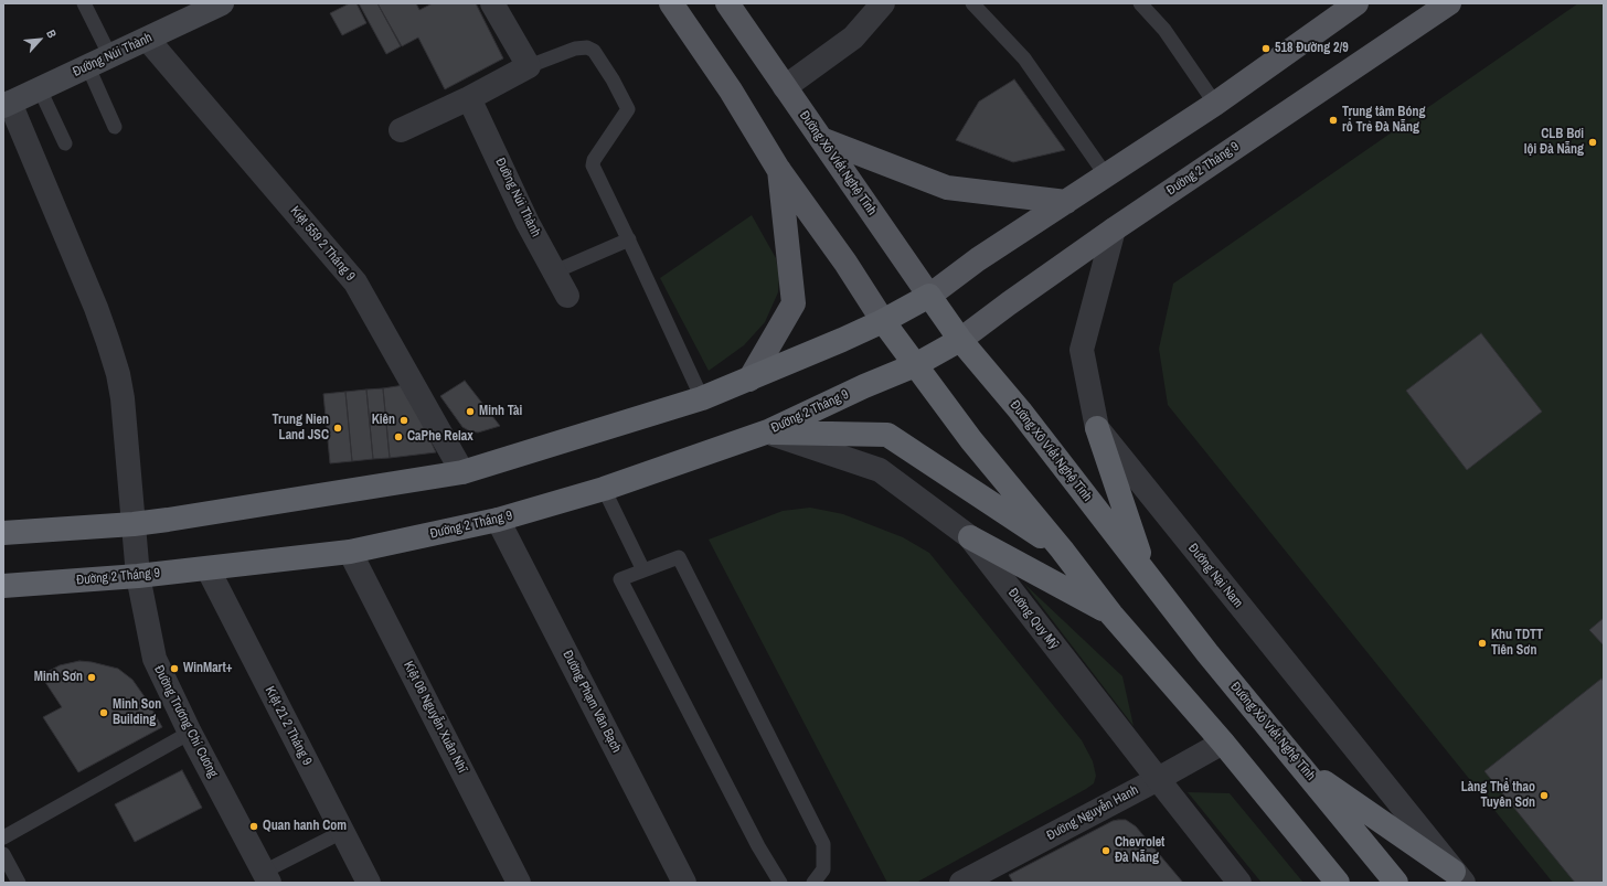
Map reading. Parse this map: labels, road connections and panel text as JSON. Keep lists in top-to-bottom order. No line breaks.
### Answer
{"streets":{"highway":["Đường Xô Viết Nghệ Tĩnh","Đường 2 Tháng 9"],"main road":["Đường Núi Thành"],"street":["Kiệt 559 2 Tháng 9","Đường Nại Nam","Đường Quy Mỹ","Đường Phạm Văn Bạch","Kiệt 06 Nguyễn Xuân Nhĩ","Đường Trương Chí Cương","Kiệt 21 2 Tháng 9","Đường Nguyễn Hanh"]},"crossings":[["Đường Núi Thành","Kiệt 559 2 Tháng 9"],["Đường Núi Thành","Đường Trương Chí Cương"],["Đường Xô Viết Nghệ Tĩnh","Đường 2 Tháng 9"],["Đường 2 Tháng 9","Đường Nại Nam"],["Đường 2 Tháng 9","Đường Quy Mỹ"],["Đường 2 Tháng 9","Đường Phạm Văn Bạch"],["Đường 2 Tháng 9","Kiệt 06 Nguyễn Xuân Nhĩ"],["Đường 2 Tháng 9","Đường Trương Chí Cương"],["Đường 2 Tháng 9","Kiệt 21 2 Tháng 9"],["Đường Quy Mỹ","Đường Nguyễn Hanh"]],"places":["518 Đường 2/9","Trung tâm Bóng rổ Trẻ Đà Nẵng","CLB Bơi lội Đà Nẵng","Minh Tài","Kiên","Trung Nien Land JSC","CaPhe Relax","Khu TDTT Tiên Sơn","WinMart+","Minh Sơn","Minh Son Building","Làng Thể thao Tuyên Sơn","Quan hanh Com","Chevrolet Đà Nẵng"],"north":"top right"}
